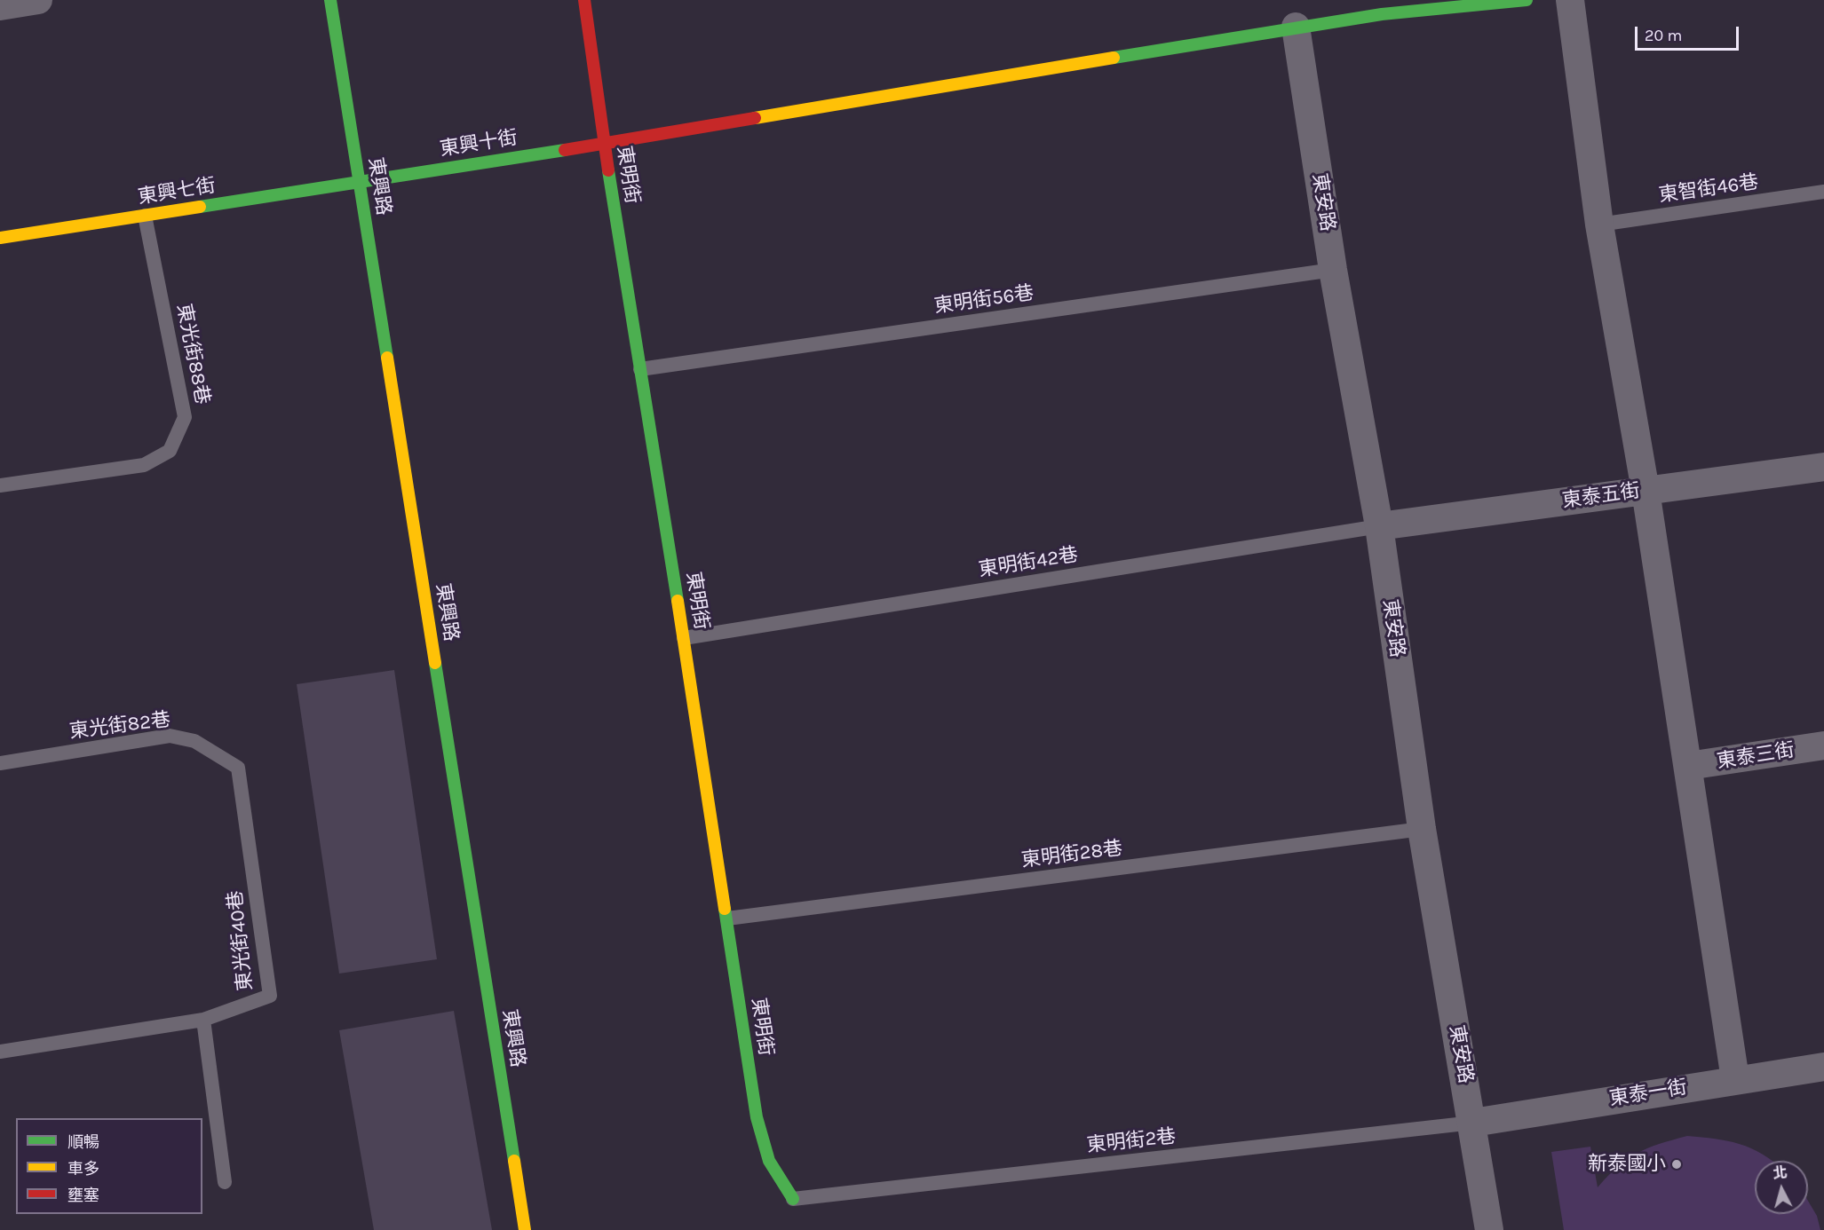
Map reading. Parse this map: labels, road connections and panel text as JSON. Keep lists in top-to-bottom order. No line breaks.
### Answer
{"streets":{"street":["東興十街","東明街","東興路","東興七街","東安路","東泰五街","東泰三街","東泰一街"],"lane":["東智街46巷","東明街56巷","東光街88巷","東明街42巷","東光街82巷","東明街28巷","東光街40巷","東明街2巷"]},"crossings":[["東興十街","東明街"],["東興十街","東興路"],["東興十街","東興七街"],["東興十街","東安路"],["東明街","東明街56巷"],["東明街","東明街42巷"],["東明街","東明街28巷"],["東明街","東明街2巷"],["東興路","東興七街"],["東興七街","東光街88巷"],["東安路","東明街56巷"],["東安路","東泰五街"],["東安路","東明街42巷"],["東安路","東明街28巷"],["東安路","東泰一街"],["東安路","東明街2巷"],["東泰五街","東明街42巷"],["東光街82巷","東光街40巷"],["東泰一街","東明街2巷"]],"places":["新泰國小"],"legend":["順暢","車多","壅塞"],"scale_bar":"20 m","north":"top"}
